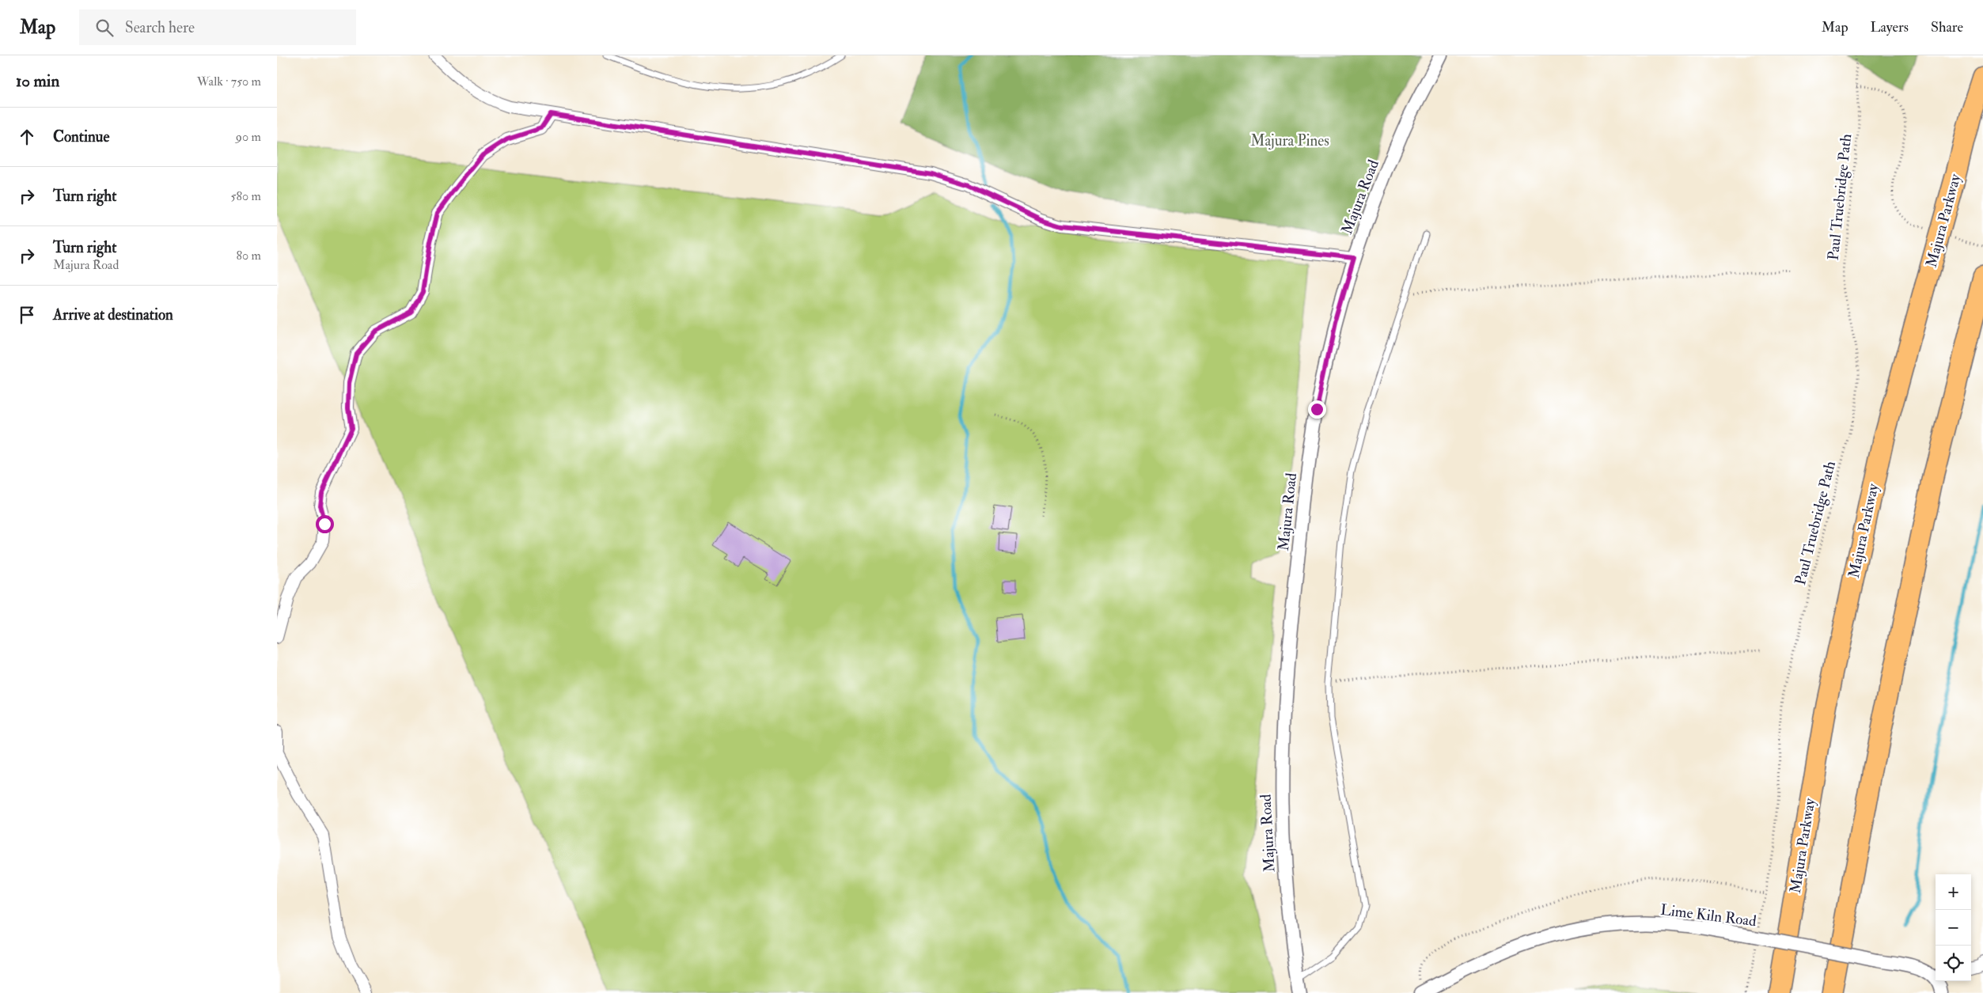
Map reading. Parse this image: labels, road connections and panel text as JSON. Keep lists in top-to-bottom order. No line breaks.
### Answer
{"streets":{"highway":["Majura Parkway"],"street":["Majura Road","Lime Kiln Road"],"path":["Paul Truebridge Path"]},"crossings":[["Paul Truebridge Path","Lime Kiln Road"]],"parks":["Majura Pines"],"page":{"header":"Map","search":"Search here","nav":["Map","Layers","Share"],"heading":["10 min","Walk · 750 m"],"list":[["Continue","90 m"],["Turn right","580 m"],["Turn right","Majura Road","80 m"],"Arrive at destination"],"map_buttons":["+","−"]}}
